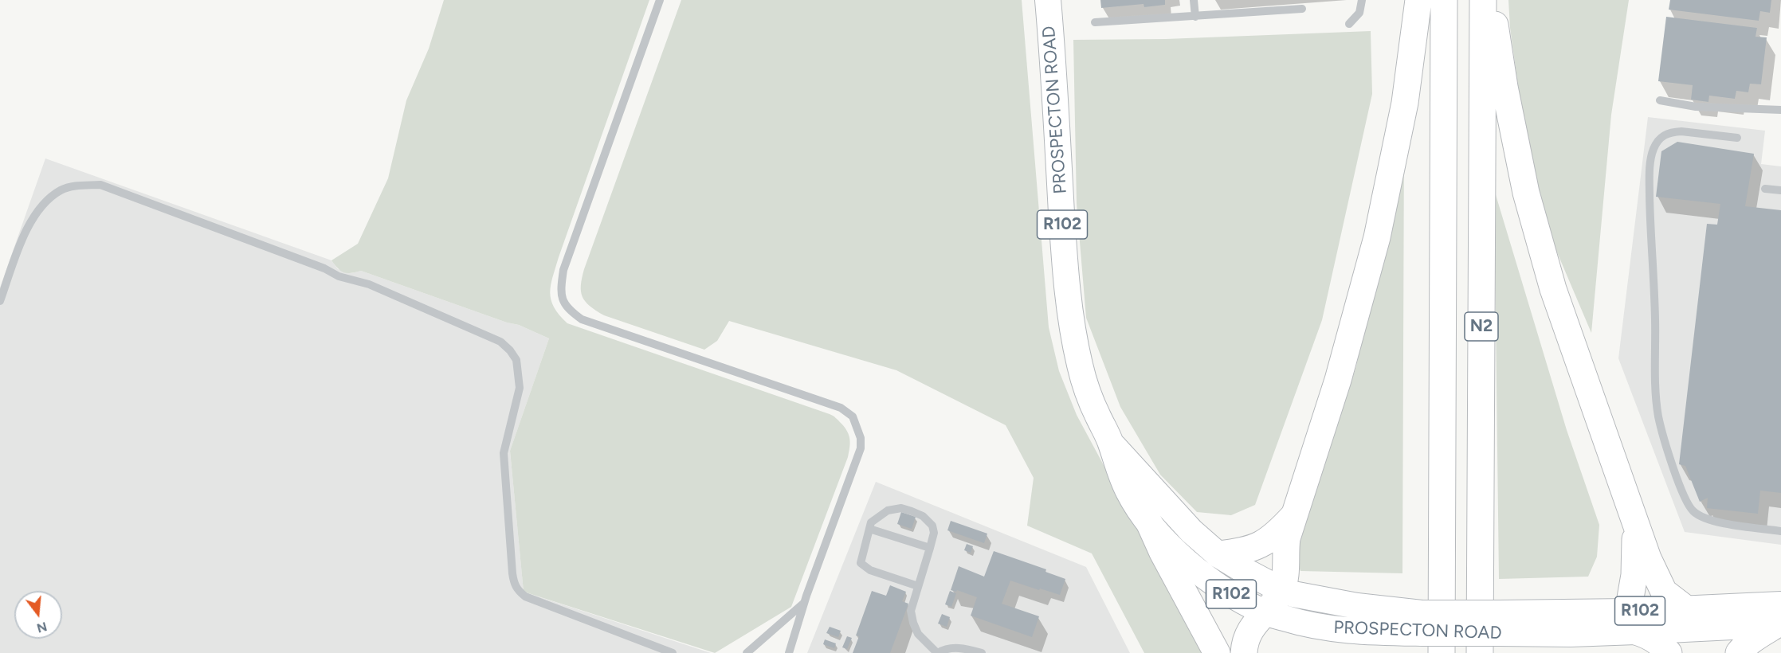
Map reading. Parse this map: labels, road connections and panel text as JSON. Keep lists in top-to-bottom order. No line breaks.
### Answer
{"streets":{"highway":["N2"],"main road":["PROSPECTON ROAD","R102"]},"north":"bottom"}
